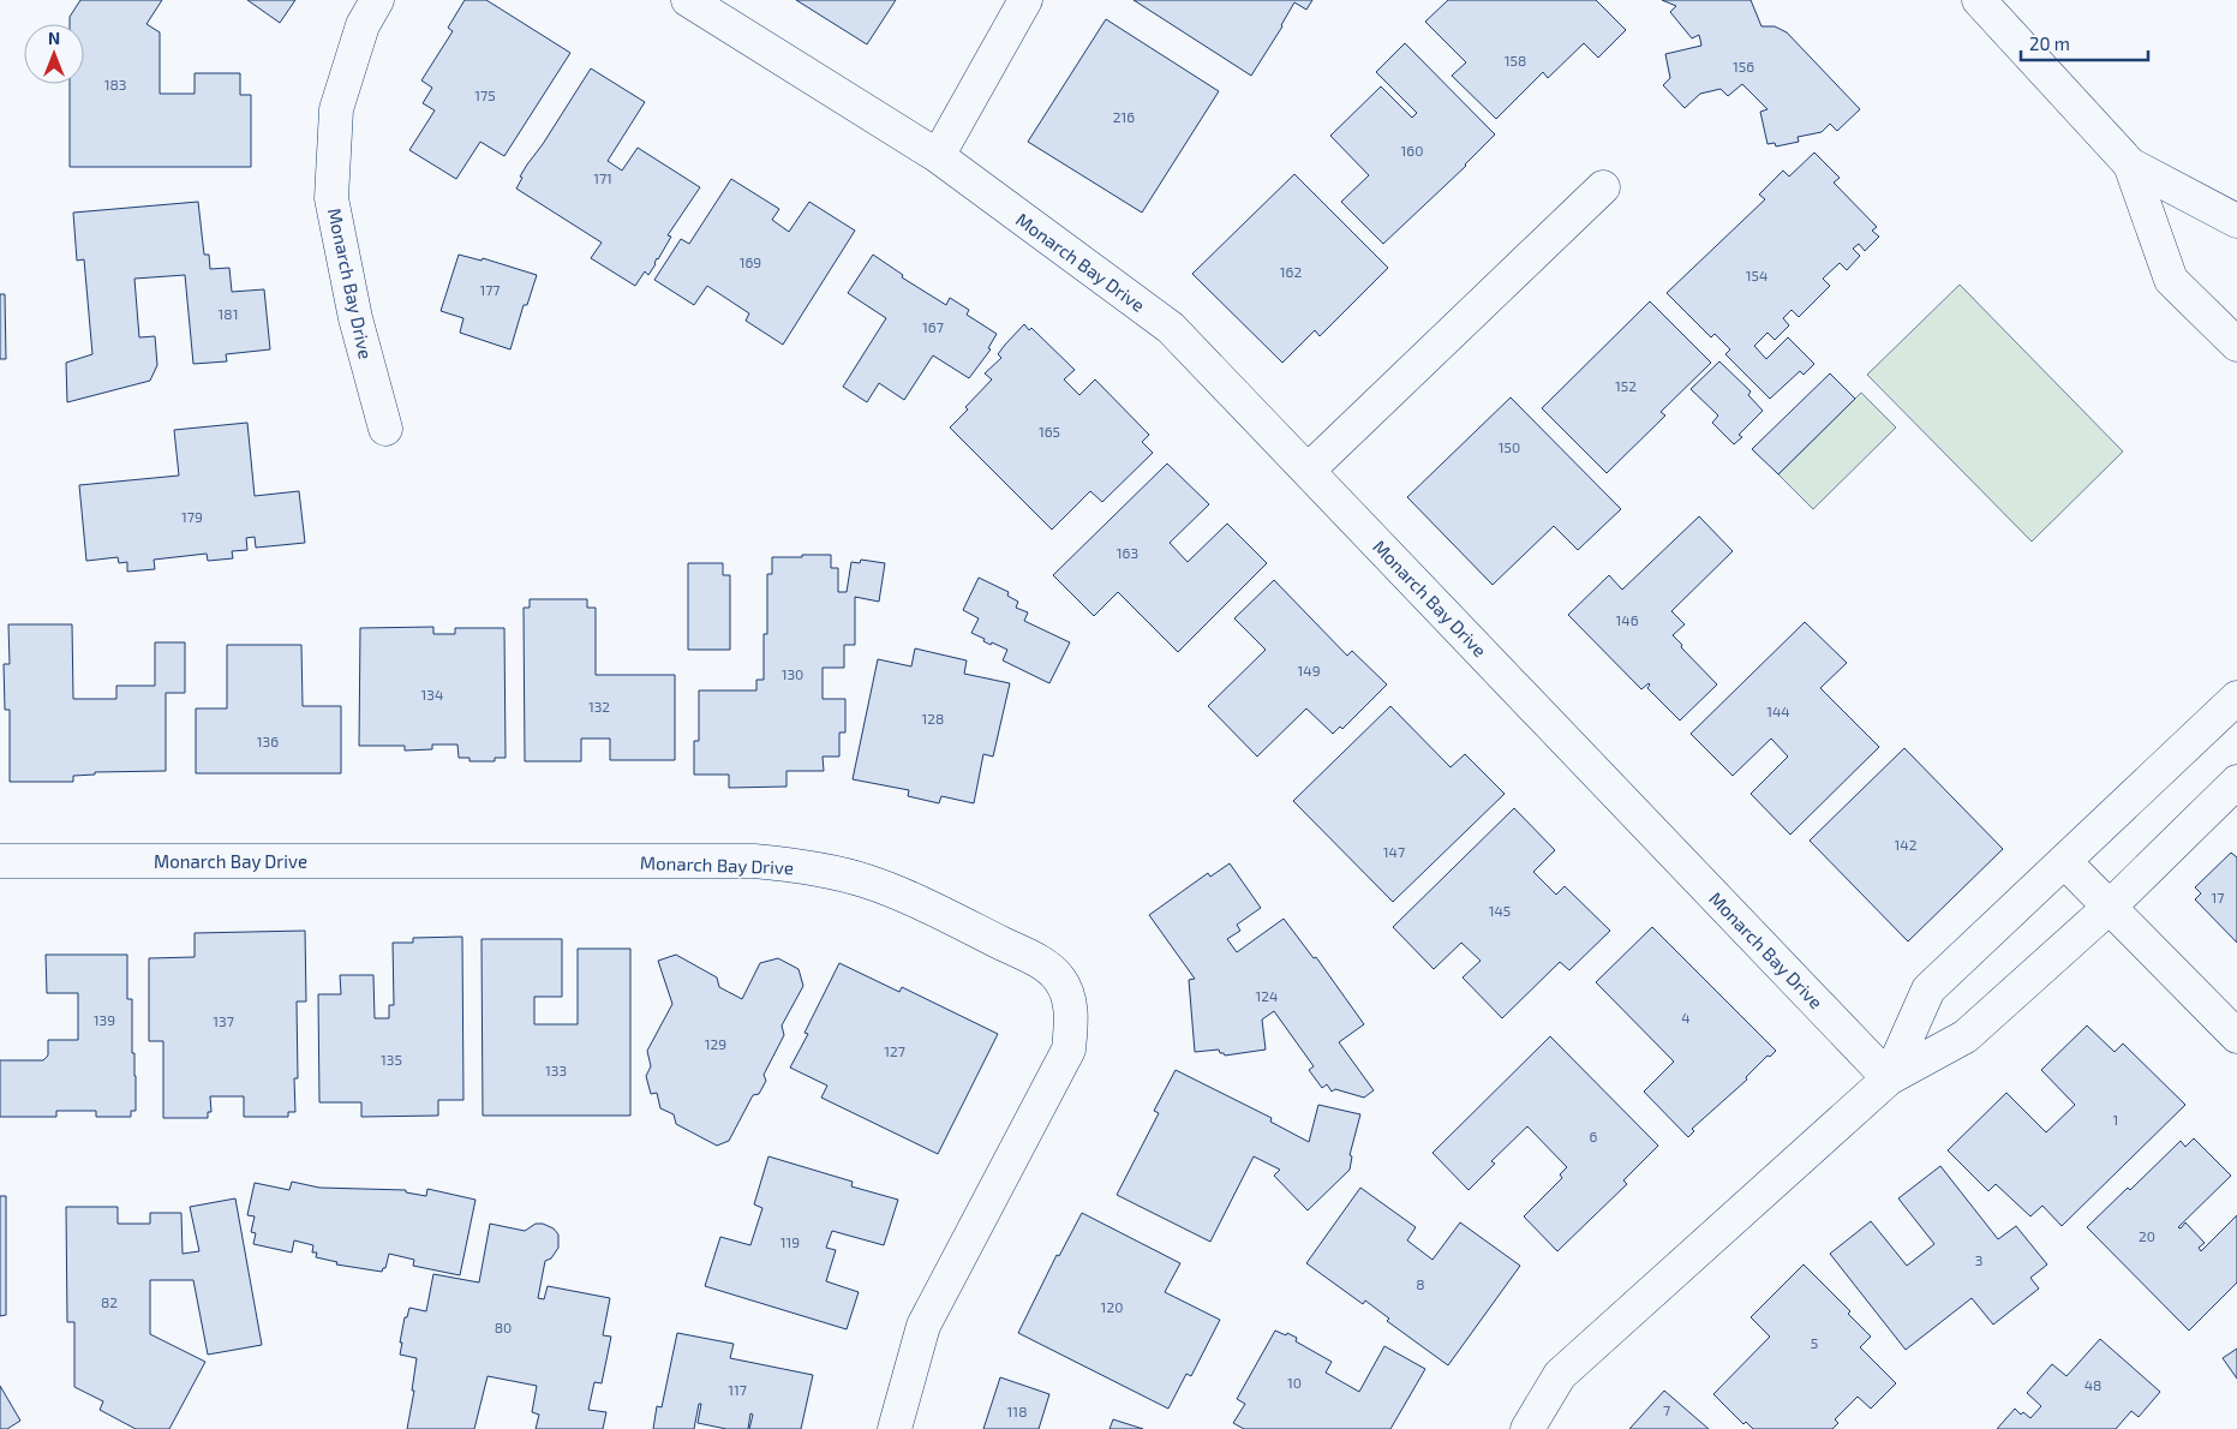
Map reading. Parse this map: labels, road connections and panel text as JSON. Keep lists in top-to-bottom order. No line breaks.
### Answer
{"streets":{"main road":["Monarch Bay Drive"]},"house_numbers":["158","156","183","175","216","160","171","169","162","154","177","181","167","152","165","150","179","163","146","149","130","134","132","144","128","136","142","147","17","145","124","4","139","137","129","127","135","133","1","6","20","119","3","8","82","120","80","5","10","48","117","7","118"],"scale_bar":"20 m","north":"top"}
